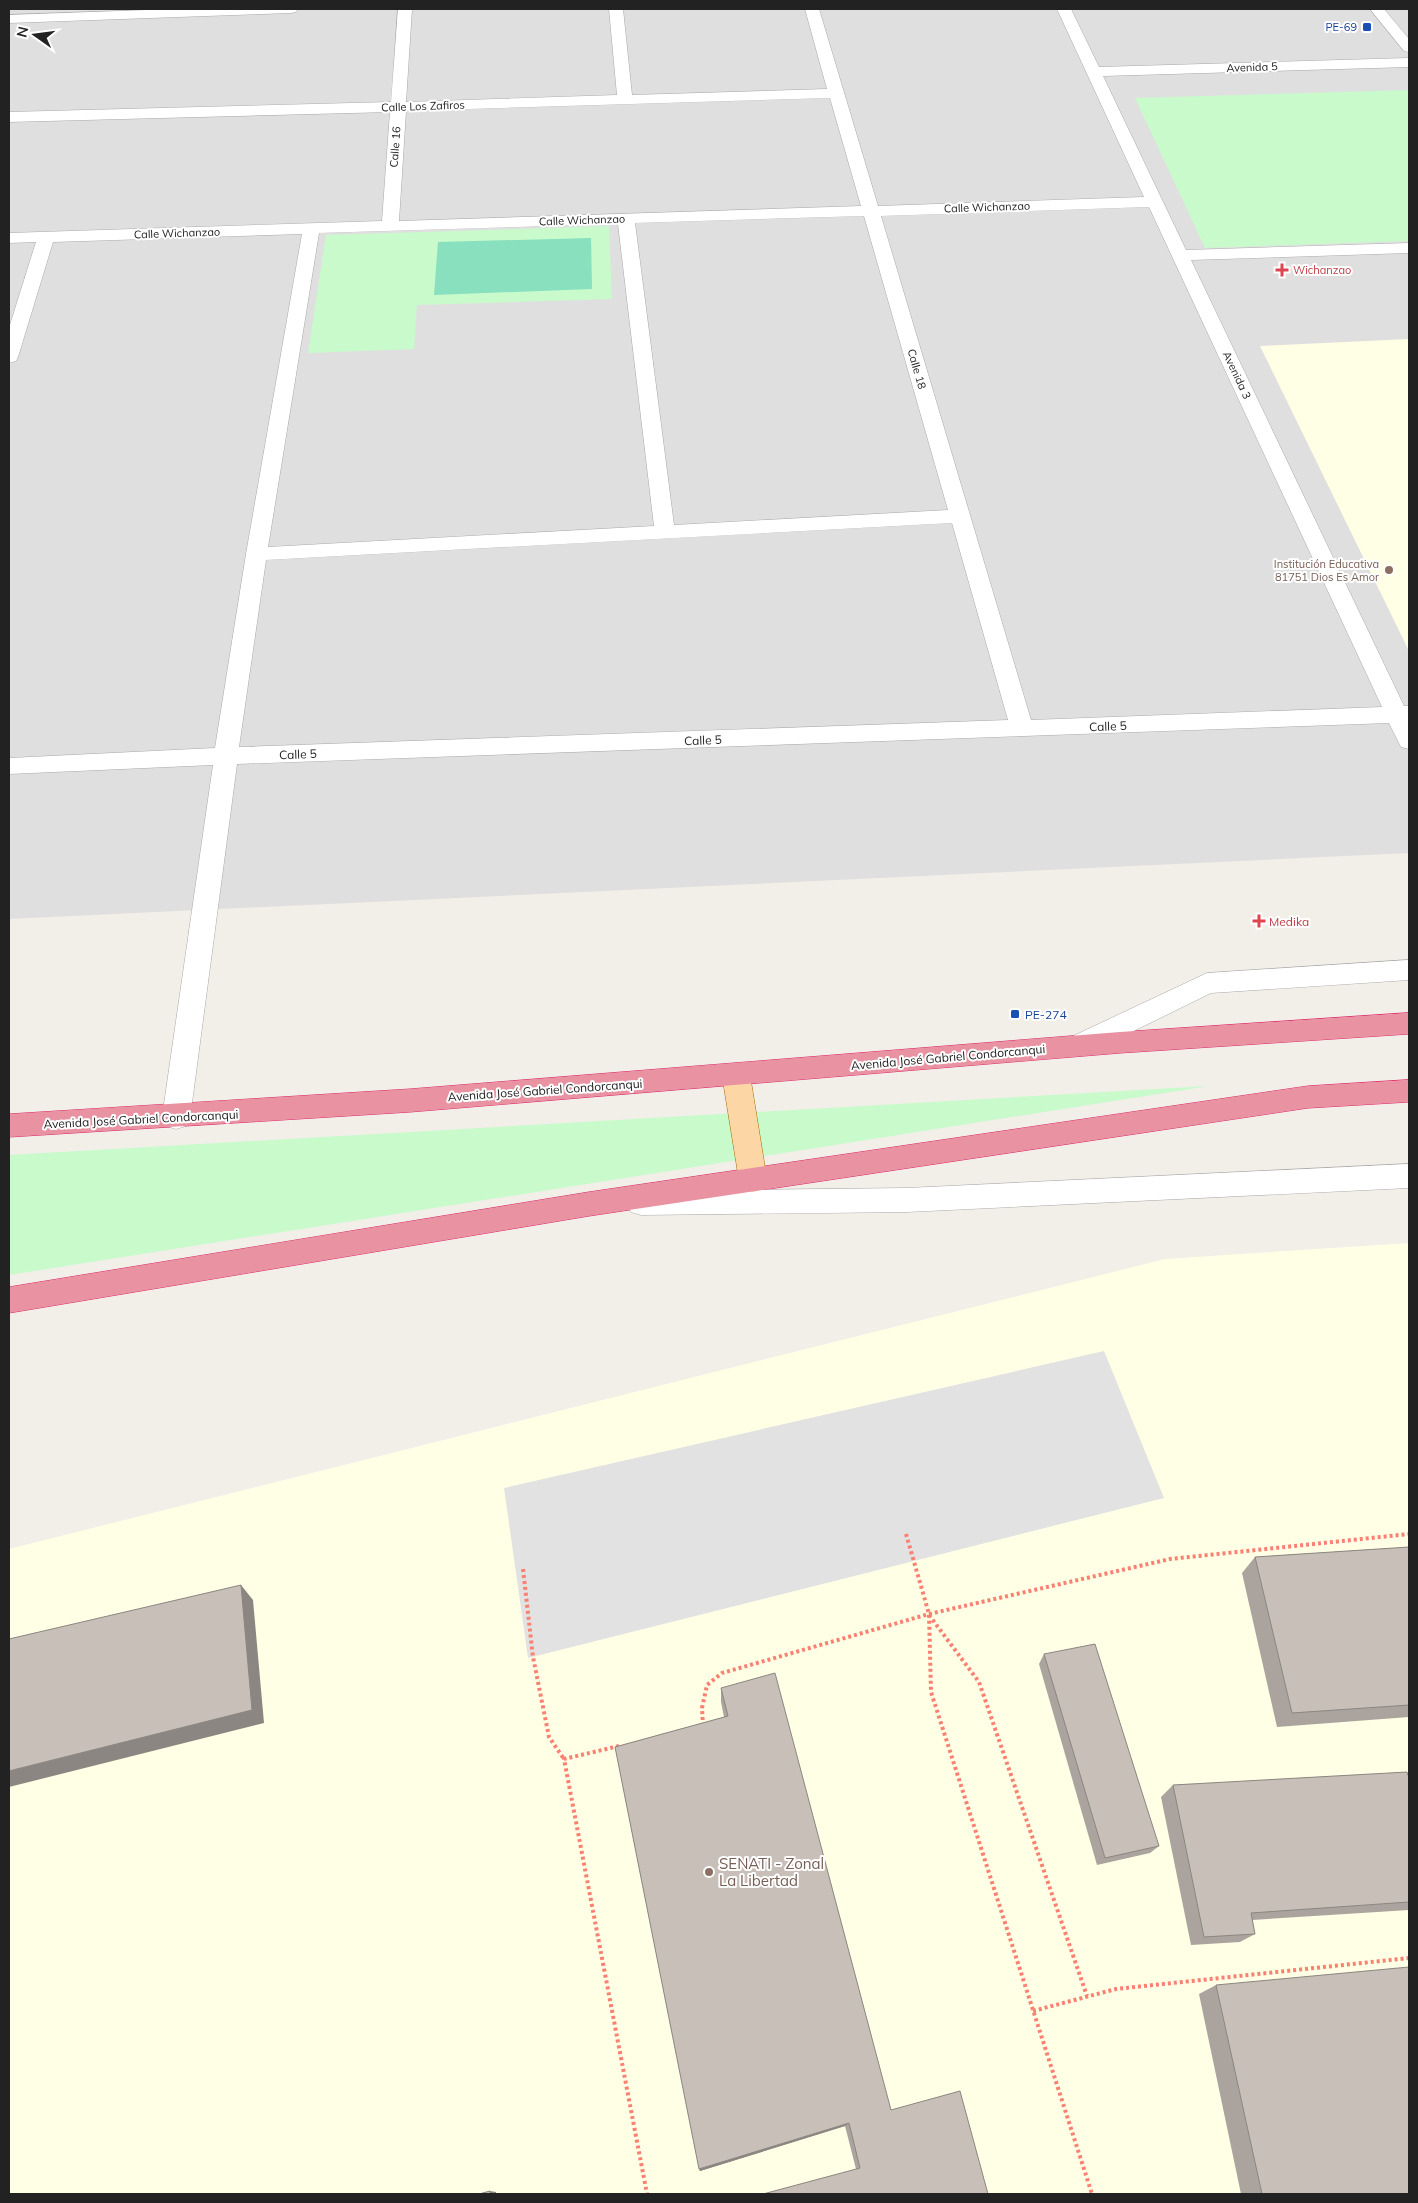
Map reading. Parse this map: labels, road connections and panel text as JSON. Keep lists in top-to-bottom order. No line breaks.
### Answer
{"streets":{"highway":["Avenida José Gabriel Condorcanqui"],"street":["Avenida 5","Calle Los Zafiros","Calle 16","Calle Wichanzao","Calle 18","Avenida 3","Calle 5"]},"crossings":[["Avenida 5","Avenida 3"],["Calle Los Zafiros","Calle 16"],["Calle Los Zafiros","Calle 18"],["Calle 16","Calle Wichanzao"],["Calle Wichanzao","Calle 18"],["Calle Wichanzao","Avenida 3"],["Calle 18","Calle 5"],["Avenida 3","Calle 5"]],"places":{"transit":["PE-69","PE-274"],"health":["Wichanzao","Medika"],"other":["Institución Educativa 81751 Dios Es Amor","SENATI - Zonal La Libertad"]},"north":"left"}
